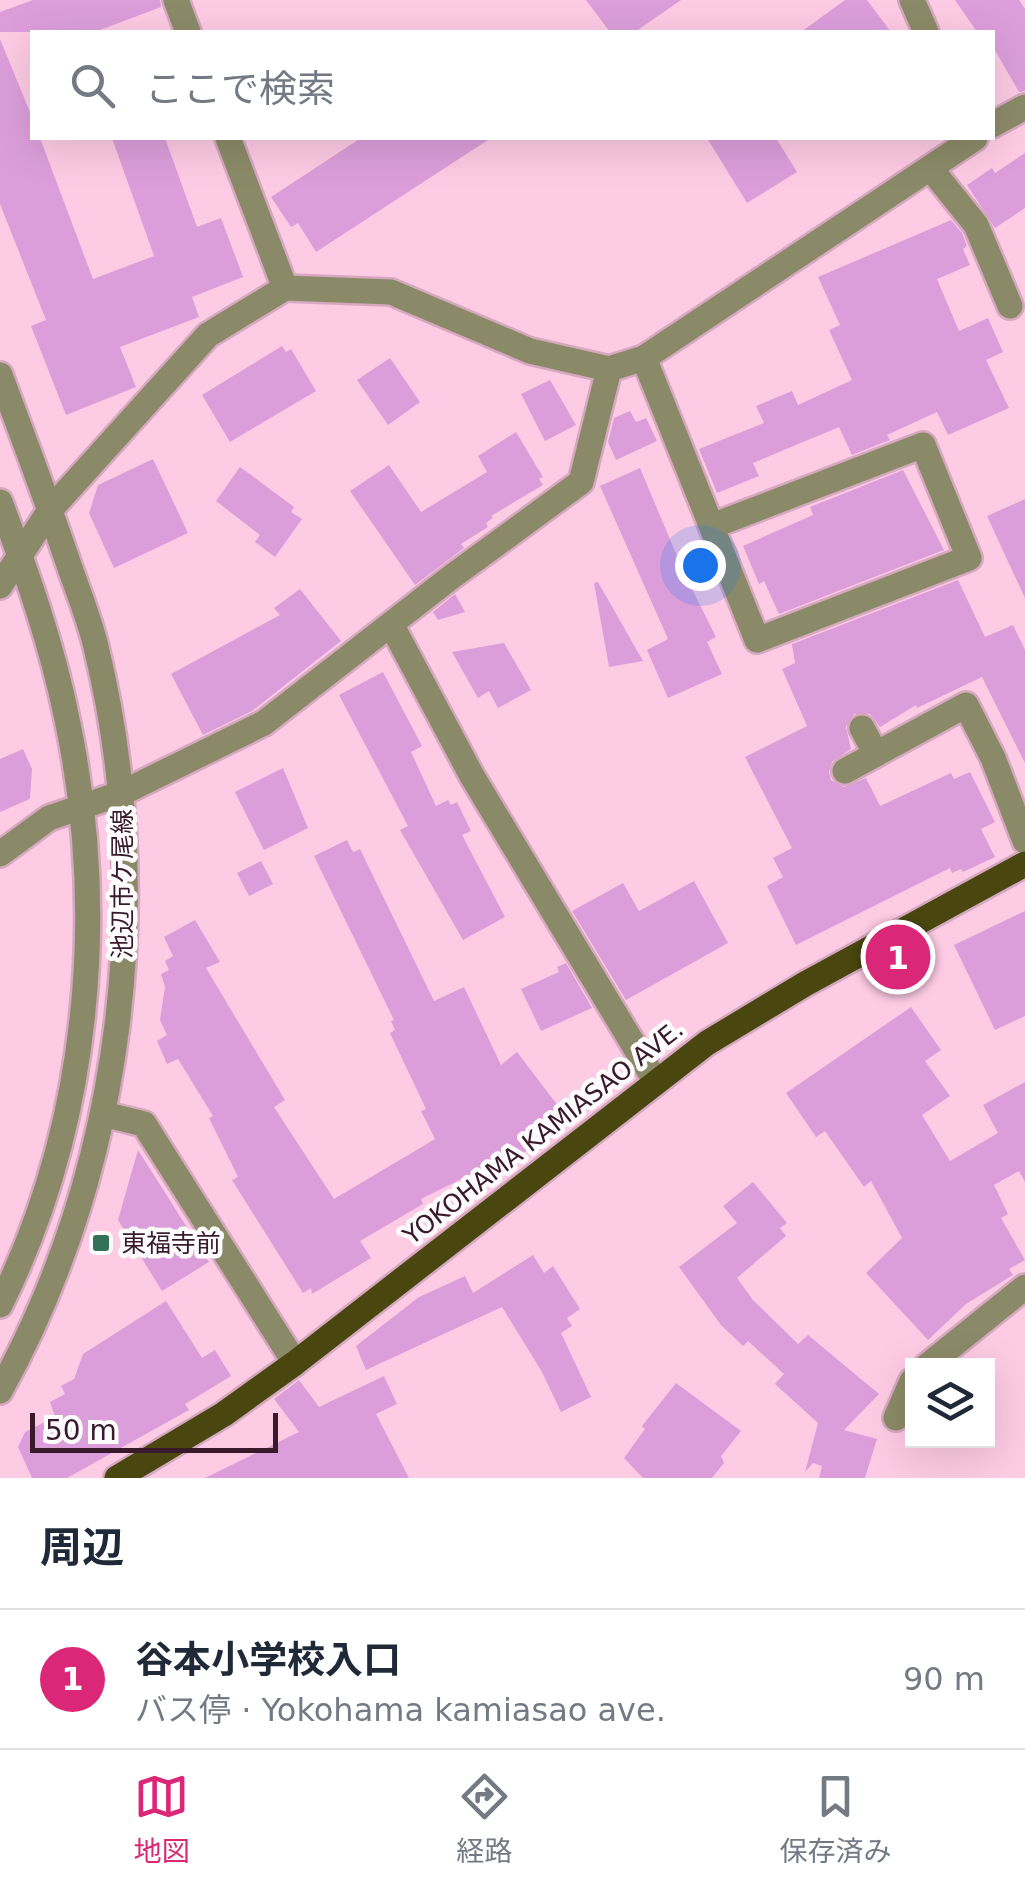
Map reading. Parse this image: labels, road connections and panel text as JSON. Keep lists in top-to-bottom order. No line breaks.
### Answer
{"streets":{"main road":["YOKOHAMA KAMIASAO AVE."],"street":["池辺市ケ尾線"]},"places":{"transit":["東福寺前"]},"scale_bar":"50 m","page":{"search":"ここで検索","pins":"1","scale":"50 m","heading":"周辺","list":[{"mark":"1","name":"谷本小学校入口","note":"バス停 · Yokohama kamiasao ave.","value":"90 m"}],"nav":["地図","経路","保存済み"]}}
